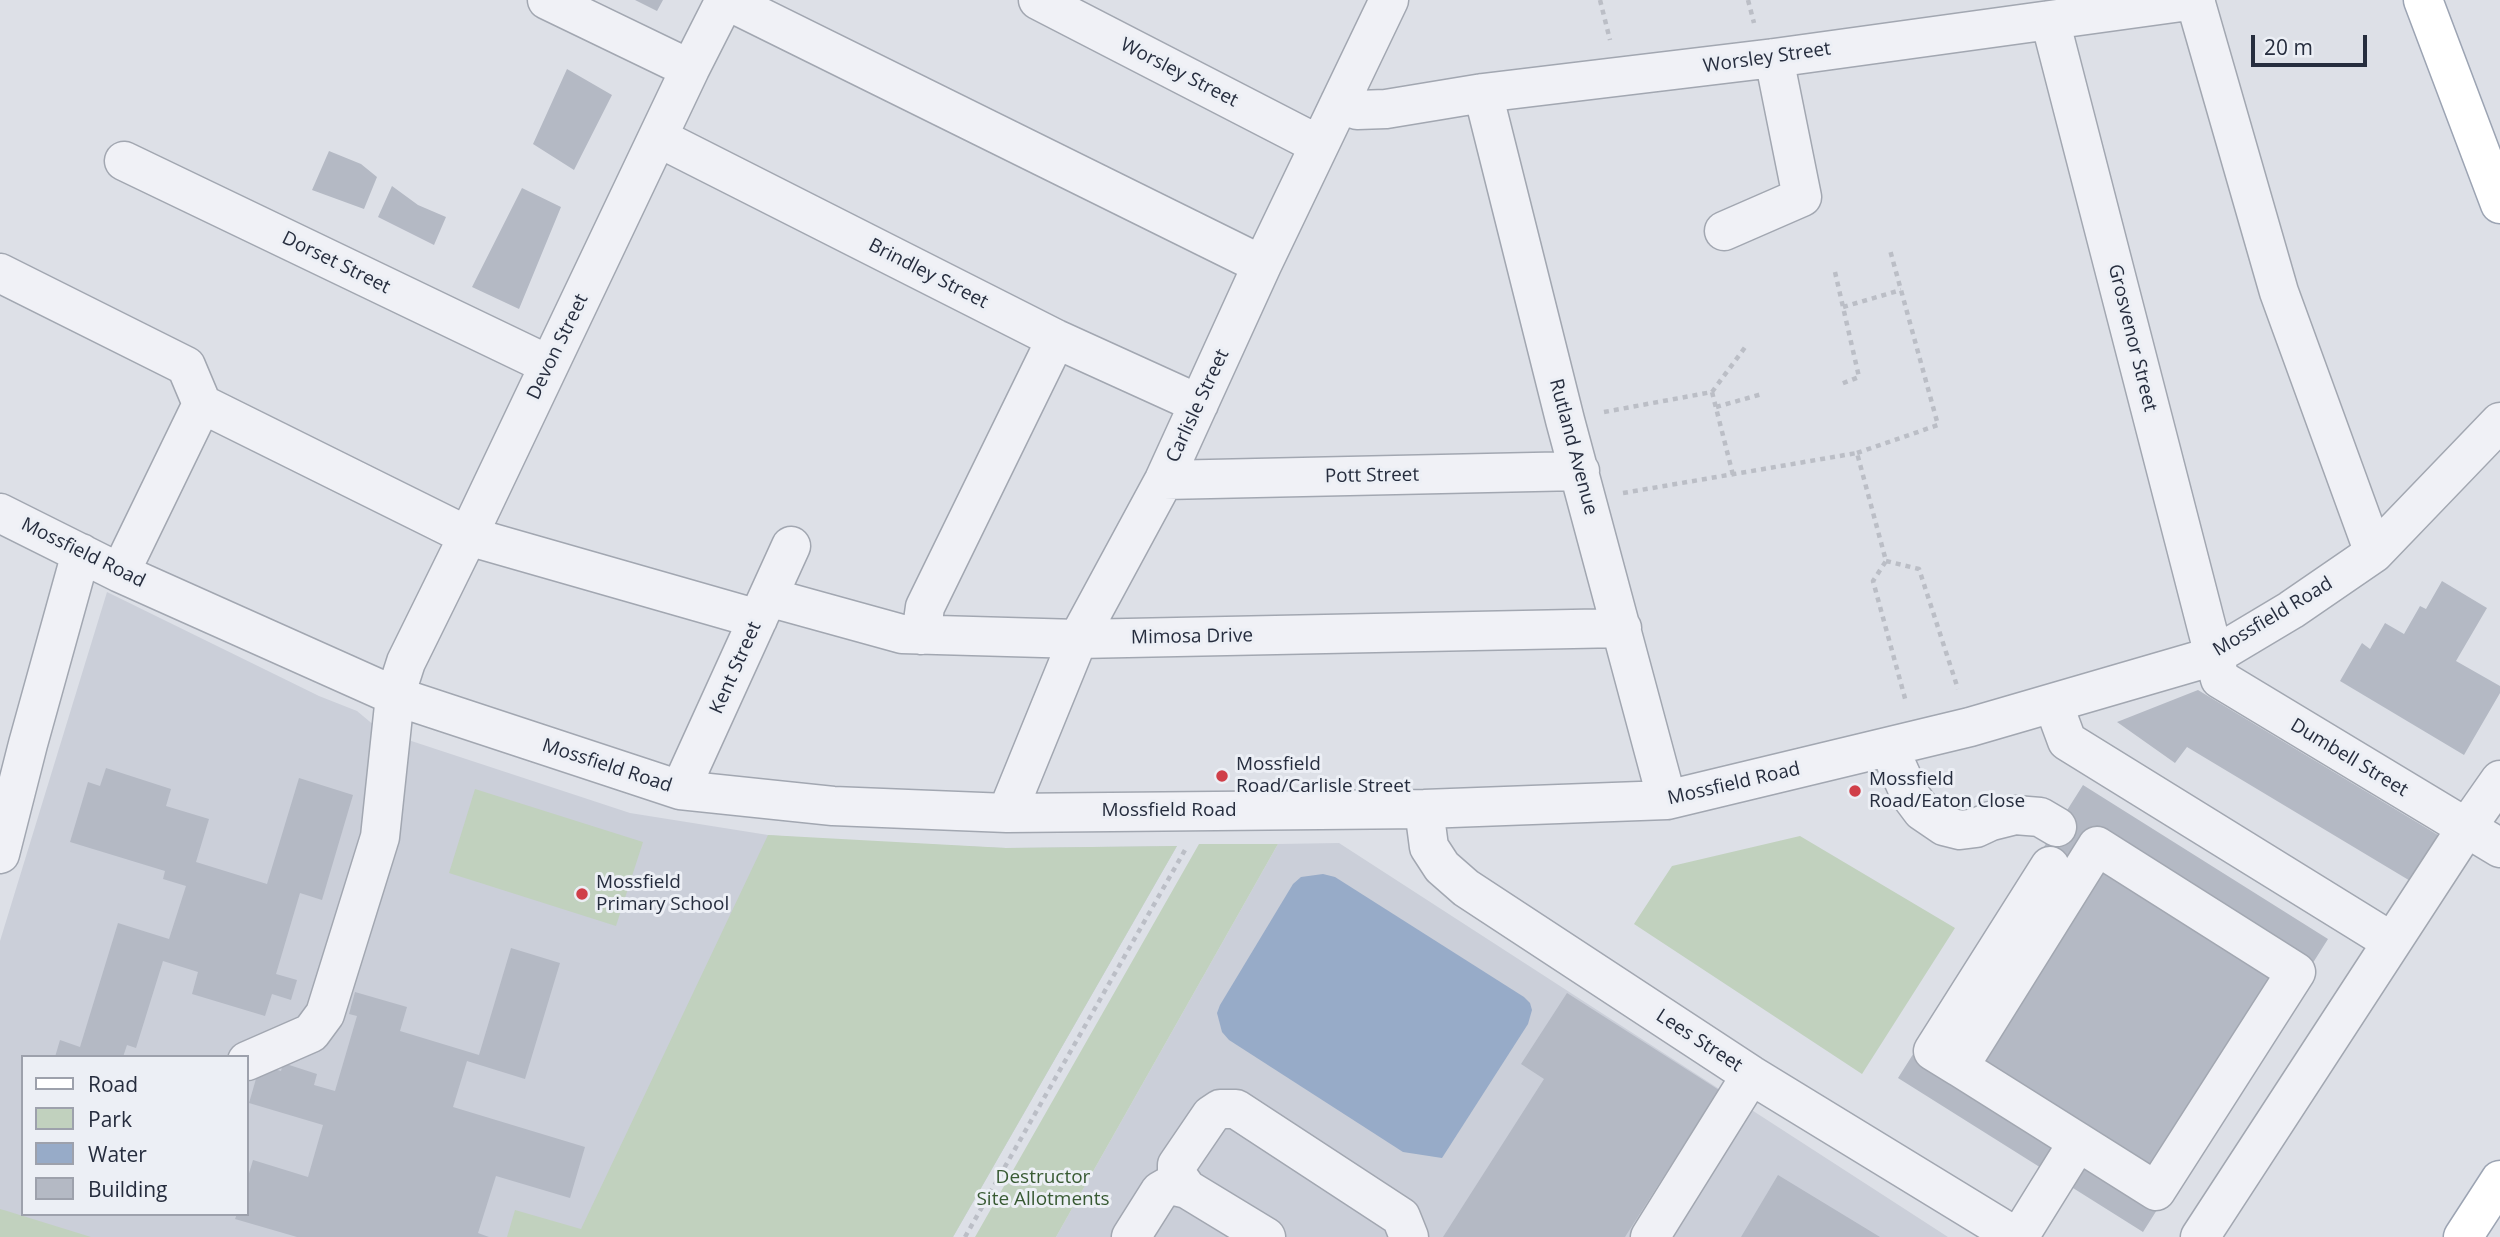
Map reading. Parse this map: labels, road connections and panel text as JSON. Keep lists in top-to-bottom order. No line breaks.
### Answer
{"streets":{"street":["Worsley Street","Dorset Street","Brindley Street","Grosvenor Street","Devon Street","Carlisle Street","Rutland Avenue","Pott Street","Mossfield Road","Mimosa Drive","Kent Street","Dumbell Street","Lees Street"]},"crossings":[["Worsley Street","Grosvenor Street"],["Worsley Street","Carlisle Street"],["Worsley Street","Rutland Avenue"],["Dorset Street","Devon Street"],["Brindley Street","Devon Street"],["Brindley Street","Carlisle Street"],["Grosvenor Street","Mossfield Road"],["Grosvenor Street","Dumbell Street"],["Devon Street","Mossfield Road"],["Devon Street","Mimosa Drive"],["Carlisle Street","Pott Street"],["Carlisle Street","Mossfield Road"],["Carlisle Street","Mimosa Drive"],["Rutland Avenue","Pott Street"],["Rutland Avenue","Mossfield Road"],["Rutland Avenue","Mimosa Drive"],["Mossfield Road","Kent Street"],["Mossfield Road","Dumbell Street"],["Mossfield Road","Lees Street"],["Mimosa Drive","Kent Street"]],"parks":["Destructor Site Allotments"],"places":["Mossfield Road/Carlisle Street","Mossfield Road/Eaton Close","Mossfield Primary School"],"legend":["Road","Park","Water","Building"],"scale_bar":"20 m"}
